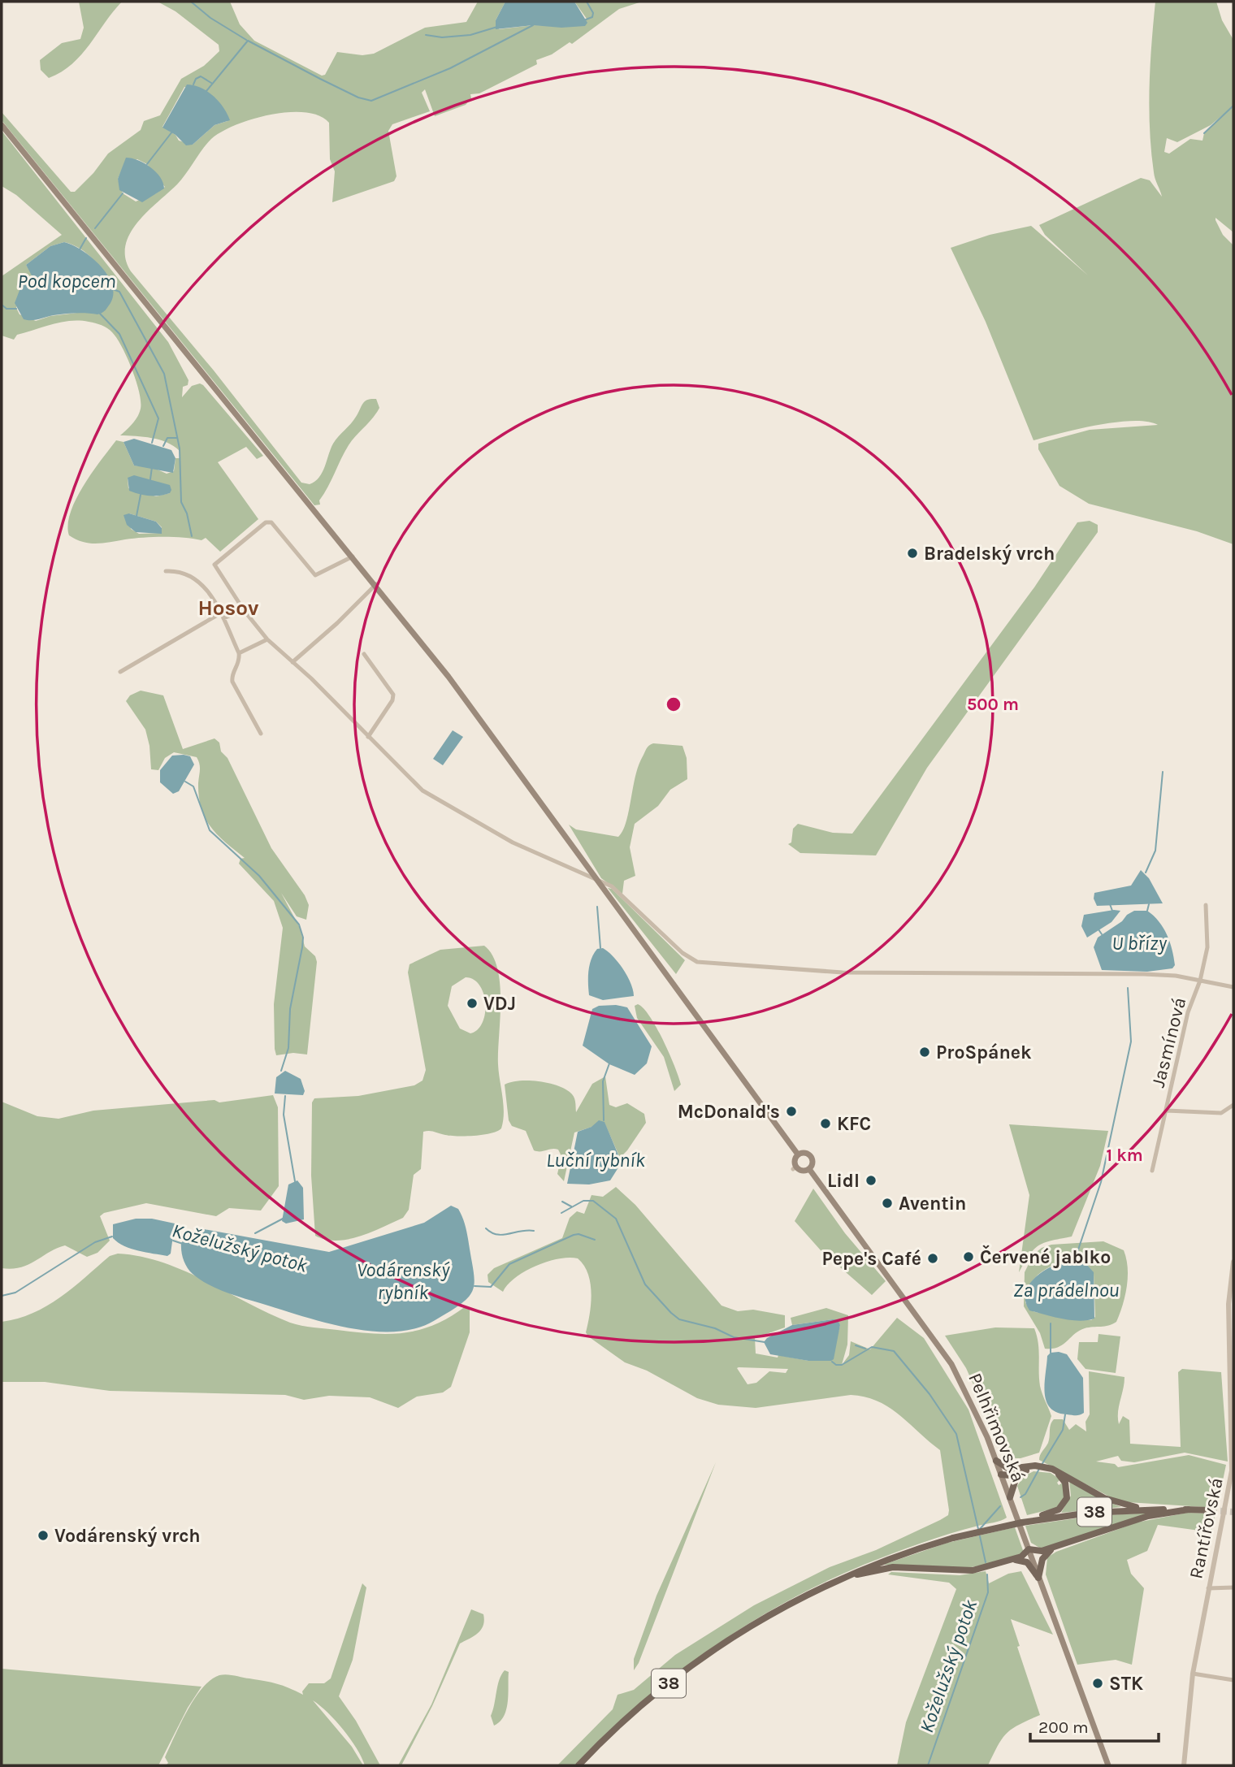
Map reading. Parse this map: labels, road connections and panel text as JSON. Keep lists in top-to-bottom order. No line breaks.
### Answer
{"streets":{"main road":["Pelhřimovská","38"],"street":["Jasmínová","Rantířovská"]},"districts":["Hosov"],"water":["Pod kopcem","U břízy","Luční rybník","Koželužský potok","Vodárenský rybník","Za prádelnou"],"places":["Bradelský vrch","VDJ","ProSpánek","McDonald's","KFC","Lidl","Aventin","Červené jablko","Pepe's Café","Vodárenský vrch","STK"],"scale_bar":"200 m","rings":["500 m","1 km"]}
